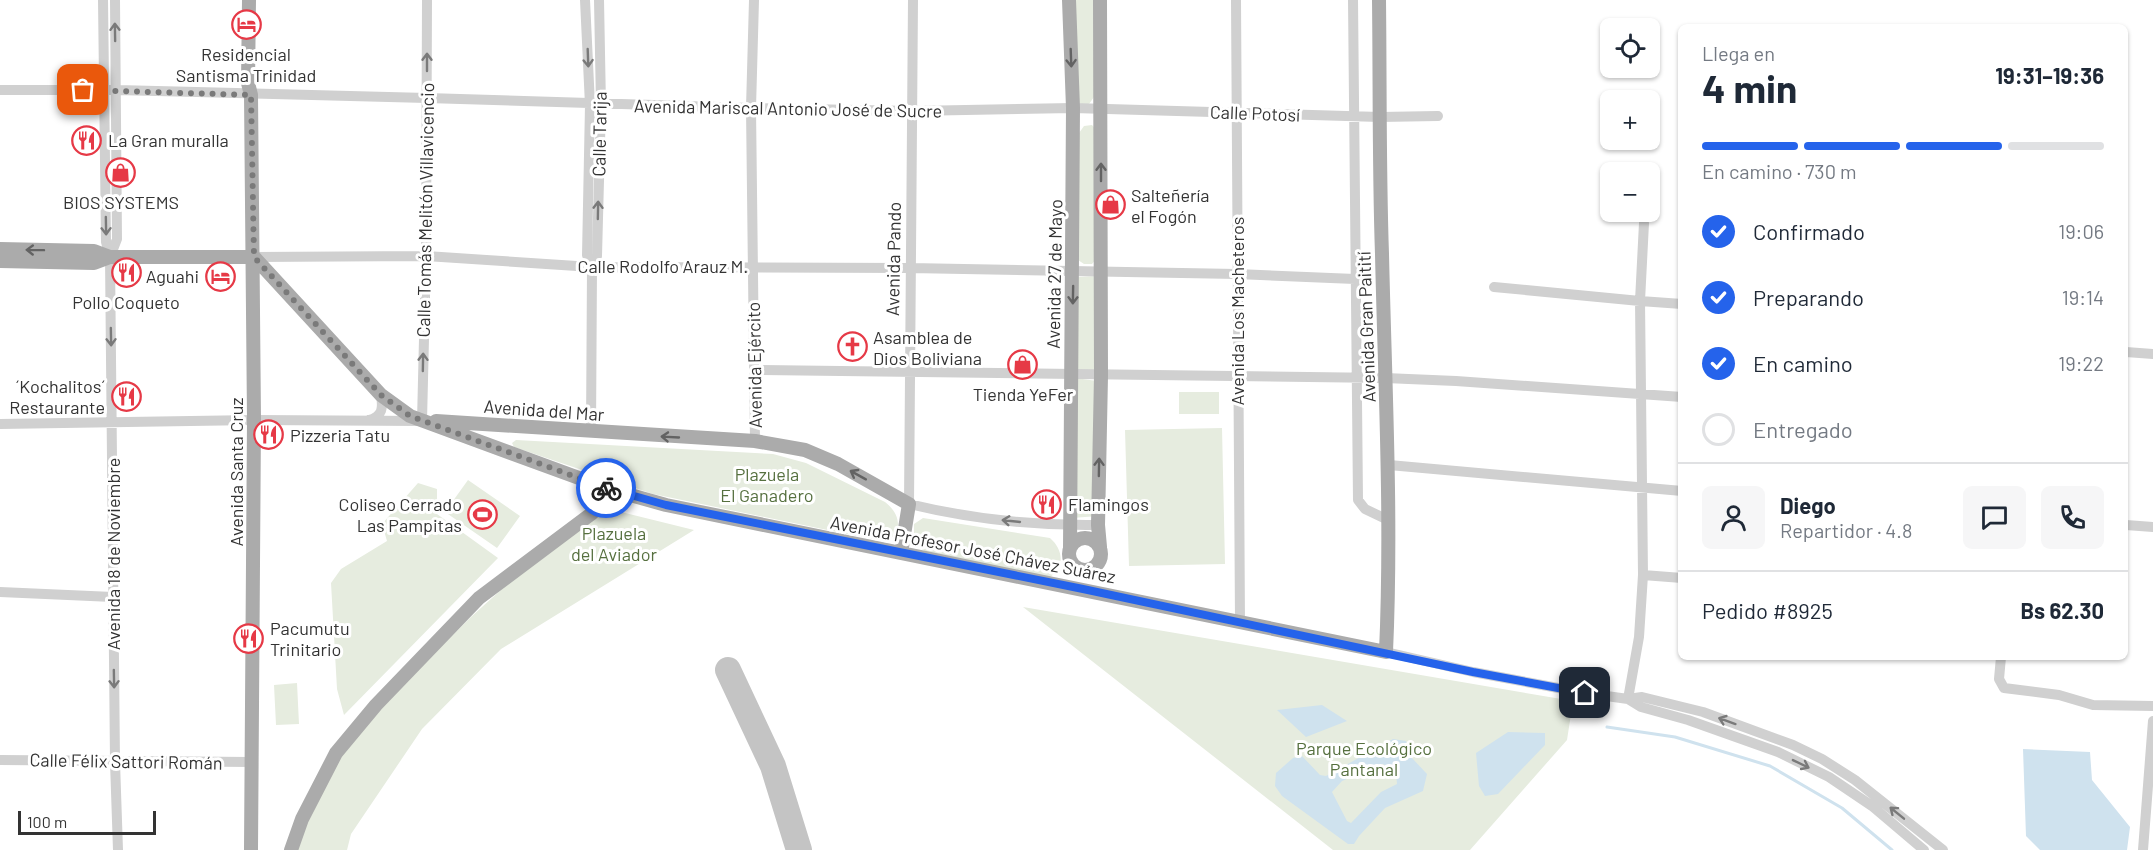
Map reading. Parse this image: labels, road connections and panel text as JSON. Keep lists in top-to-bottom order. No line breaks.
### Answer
{"streets":{"main road":["Avenida Pando","Avenida 27 de Mayo","Avenida Gran Paitití","Avenida del Mar","Avenida Santa Cruz","Avenida Profesor José Chávez Suárez"],"street":["Avenida Mariscal Antonio José de Sucre","Calle Potosí","Calle Tarija","Calle Tomás Melitón Villavicencio","Calle Rodolfo Arauz M.","Avenida Los Macheteros","Avenida Ejército","Avenida 18 de Noviembre","Calle Félix Sattori Román"]},"crossings":[["Avenida Mariscal Antonio José de Sucre","Calle Potosí"],["Avenida Mariscal Antonio José de Sucre","Calle Tarija"],["Avenida Mariscal Antonio José de Sucre","Calle Tomás Melitón Villavicencio"],["Avenida Mariscal Antonio José de Sucre","Avenida Pando"],["Avenida Mariscal Antonio José de Sucre","Avenida 27 de Mayo"],["Avenida Mariscal Antonio José de Sucre","Avenida Ejército"],["Avenida Mariscal Antonio José de Sucre","Avenida Santa Cruz"],["Avenida Mariscal Antonio José de Sucre","Avenida 18 de Noviembre"],["Calle Potosí","Avenida 27 de Mayo"],["Calle Potosí","Avenida Los Macheteros"],["Calle Potosí","Avenida Gran Paitití"],["Calle Tarija","Calle Rodolfo Arauz M."],["Calle Tarija","Avenida del Mar"],["Calle Tomás Melitón Villavicencio","Calle Rodolfo Arauz M."],["Calle Tomás Melitón Villavicencio","Avenida del Mar"],["Calle Tomás Melitón Villavicencio","Avenida Profesor José Chávez Suárez"],["Avenida Pando","Calle Rodolfo Arauz M."],["Avenida Pando","Avenida del Mar"],["Avenida Pando","Avenida Profesor José Chávez Suárez"],["Calle Rodolfo Arauz M.","Avenida 27 de Mayo"],["Calle Rodolfo Arauz M.","Avenida Los Macheteros"],["Calle Rodolfo Arauz M.","Avenida Ejército"],["Calle Rodolfo Arauz M.","Avenida Santa Cruz"],["Calle Rodolfo Arauz M.","Avenida Profesor José Chávez Suárez"],["Avenida 27 de Mayo","Avenida del Mar"],["Avenida Los Macheteros","Avenida Profesor José Chávez Suárez"],["Avenida Gran Paitití","Avenida Profesor José Chávez Suárez"],["Avenida Ejército","Avenida del Mar"],["Avenida del Mar","Avenida Santa Cruz"],["Avenida del Mar","Avenida Profesor José Chávez Suárez"],["Avenida del Mar","Avenida 18 de Noviembre"],["Avenida Santa Cruz","Avenida Profesor José Chávez Suárez"],["Avenida Santa Cruz","Calle Félix Sattori Román"],["Avenida 18 de Noviembre","Calle Félix Sattori Román"]],"one_way":["Calle Tomás Melitón Villavicencio"],"parks":["Plazuela El Ganadero","Plazuela del Aviador","Parque Ecológico Pantanal"],"places":{"hotel":["Residencial Santisma Trinidad","Aguahi"],"restaurant":["La Gran muralla","Pollo Coqueto","´Kochalitos´ Restaurante","Pizzeria Tatu","Flamingos","Pacumutu Trinitario"],"shop":["BIOS SYSTEMS","Salteñería el Fogón","Tienda YeFer"],"church":["Asamblea de Dios Boliviana"],"sports":["Coliseo Cerrado Las Pampitas"]},"scale_bar":"100 m","page":{"map_buttons":["+","−"],"heading":["4 min","Llega en","19:31–19:36"],"panel":["Diego","Repartidor · 4.8","Pedido #8925","Bs 62.30"],"bar":"En camino · 730 m","list":[["Confirmado","19:06"],["Preparando","19:14"],["En camino","19:22"],"Entregado"],"scale":"100 m"}}
